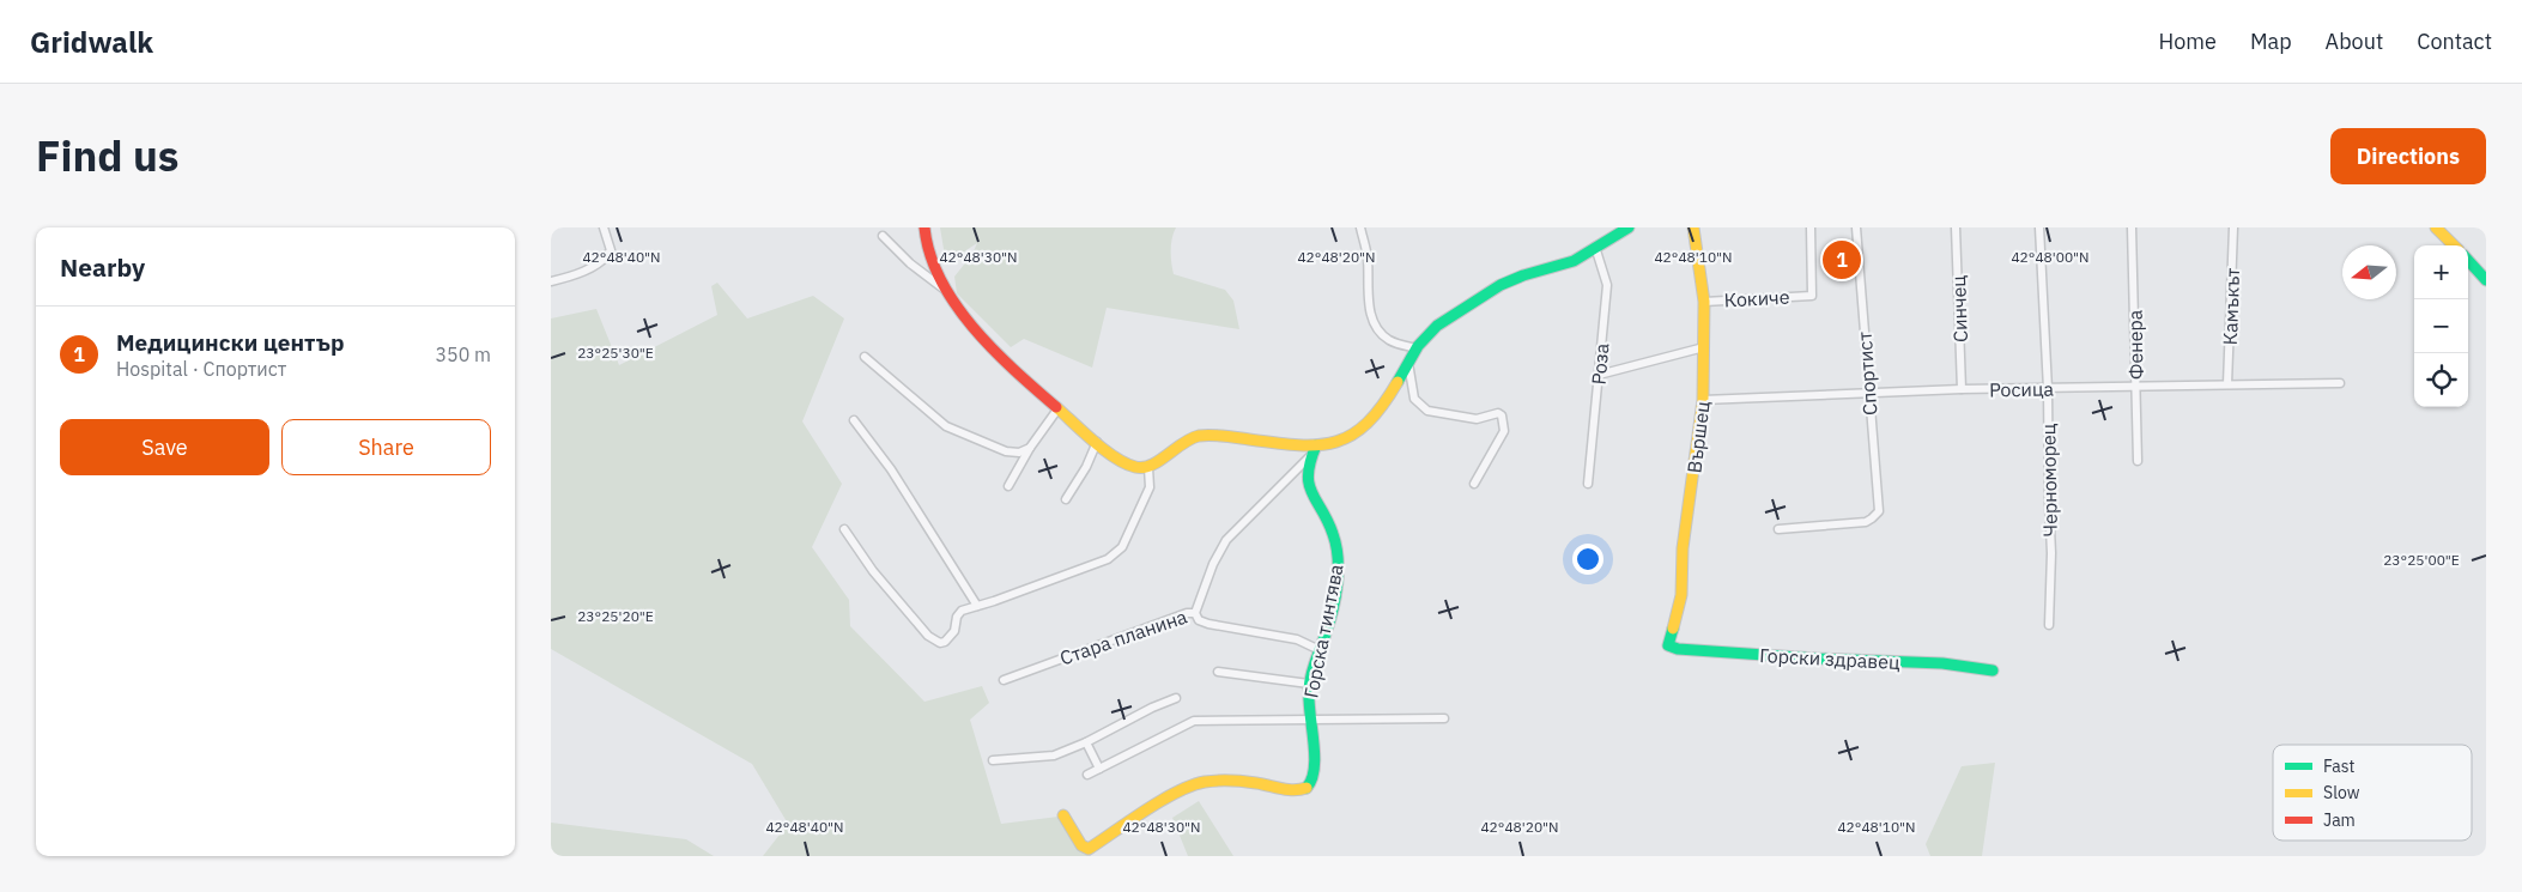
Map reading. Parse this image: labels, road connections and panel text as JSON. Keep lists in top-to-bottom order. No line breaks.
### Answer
{"streets":{"street":["Кокиче","Камъкът","Синчец","Фенера","Роза","Спортист","Росица","Вършец","Черноморец","Горска тинтява","Стара планина","Горски здравец"]},"crossings":[["Кокиче","Вършец"],["Камъкът","Росица"],["Синчец","Росица"],["Фенера","Росица"],["Спортист","Росица"],["Росица","Вършец"],["Росица","Черноморец"],["Вършец","Горски здравец"],["Горска тинтява","Стара планина"]],"legend":["Fast","Slow","Jam"],"north":"left","page":{"header":"Gridwalk","nav":["Home","Map","About","Contact"],"title":"Find us","buttons":["Directions",["Save","Share"]],"heading":"Nearby","pins":"1","map_buttons":["+","−"],"list":[{"mark":"1","name":"Медицински център","note":"Hospital · Спортист","value":"350 m"}]},"coordinates":["42°48'40\"N","42°48'30\"N","42°48'20\"N","42°48'10\"N","42°48'00\"N","23°25'30\"E","23°25'00\"E","23°25'20\"E"]}
